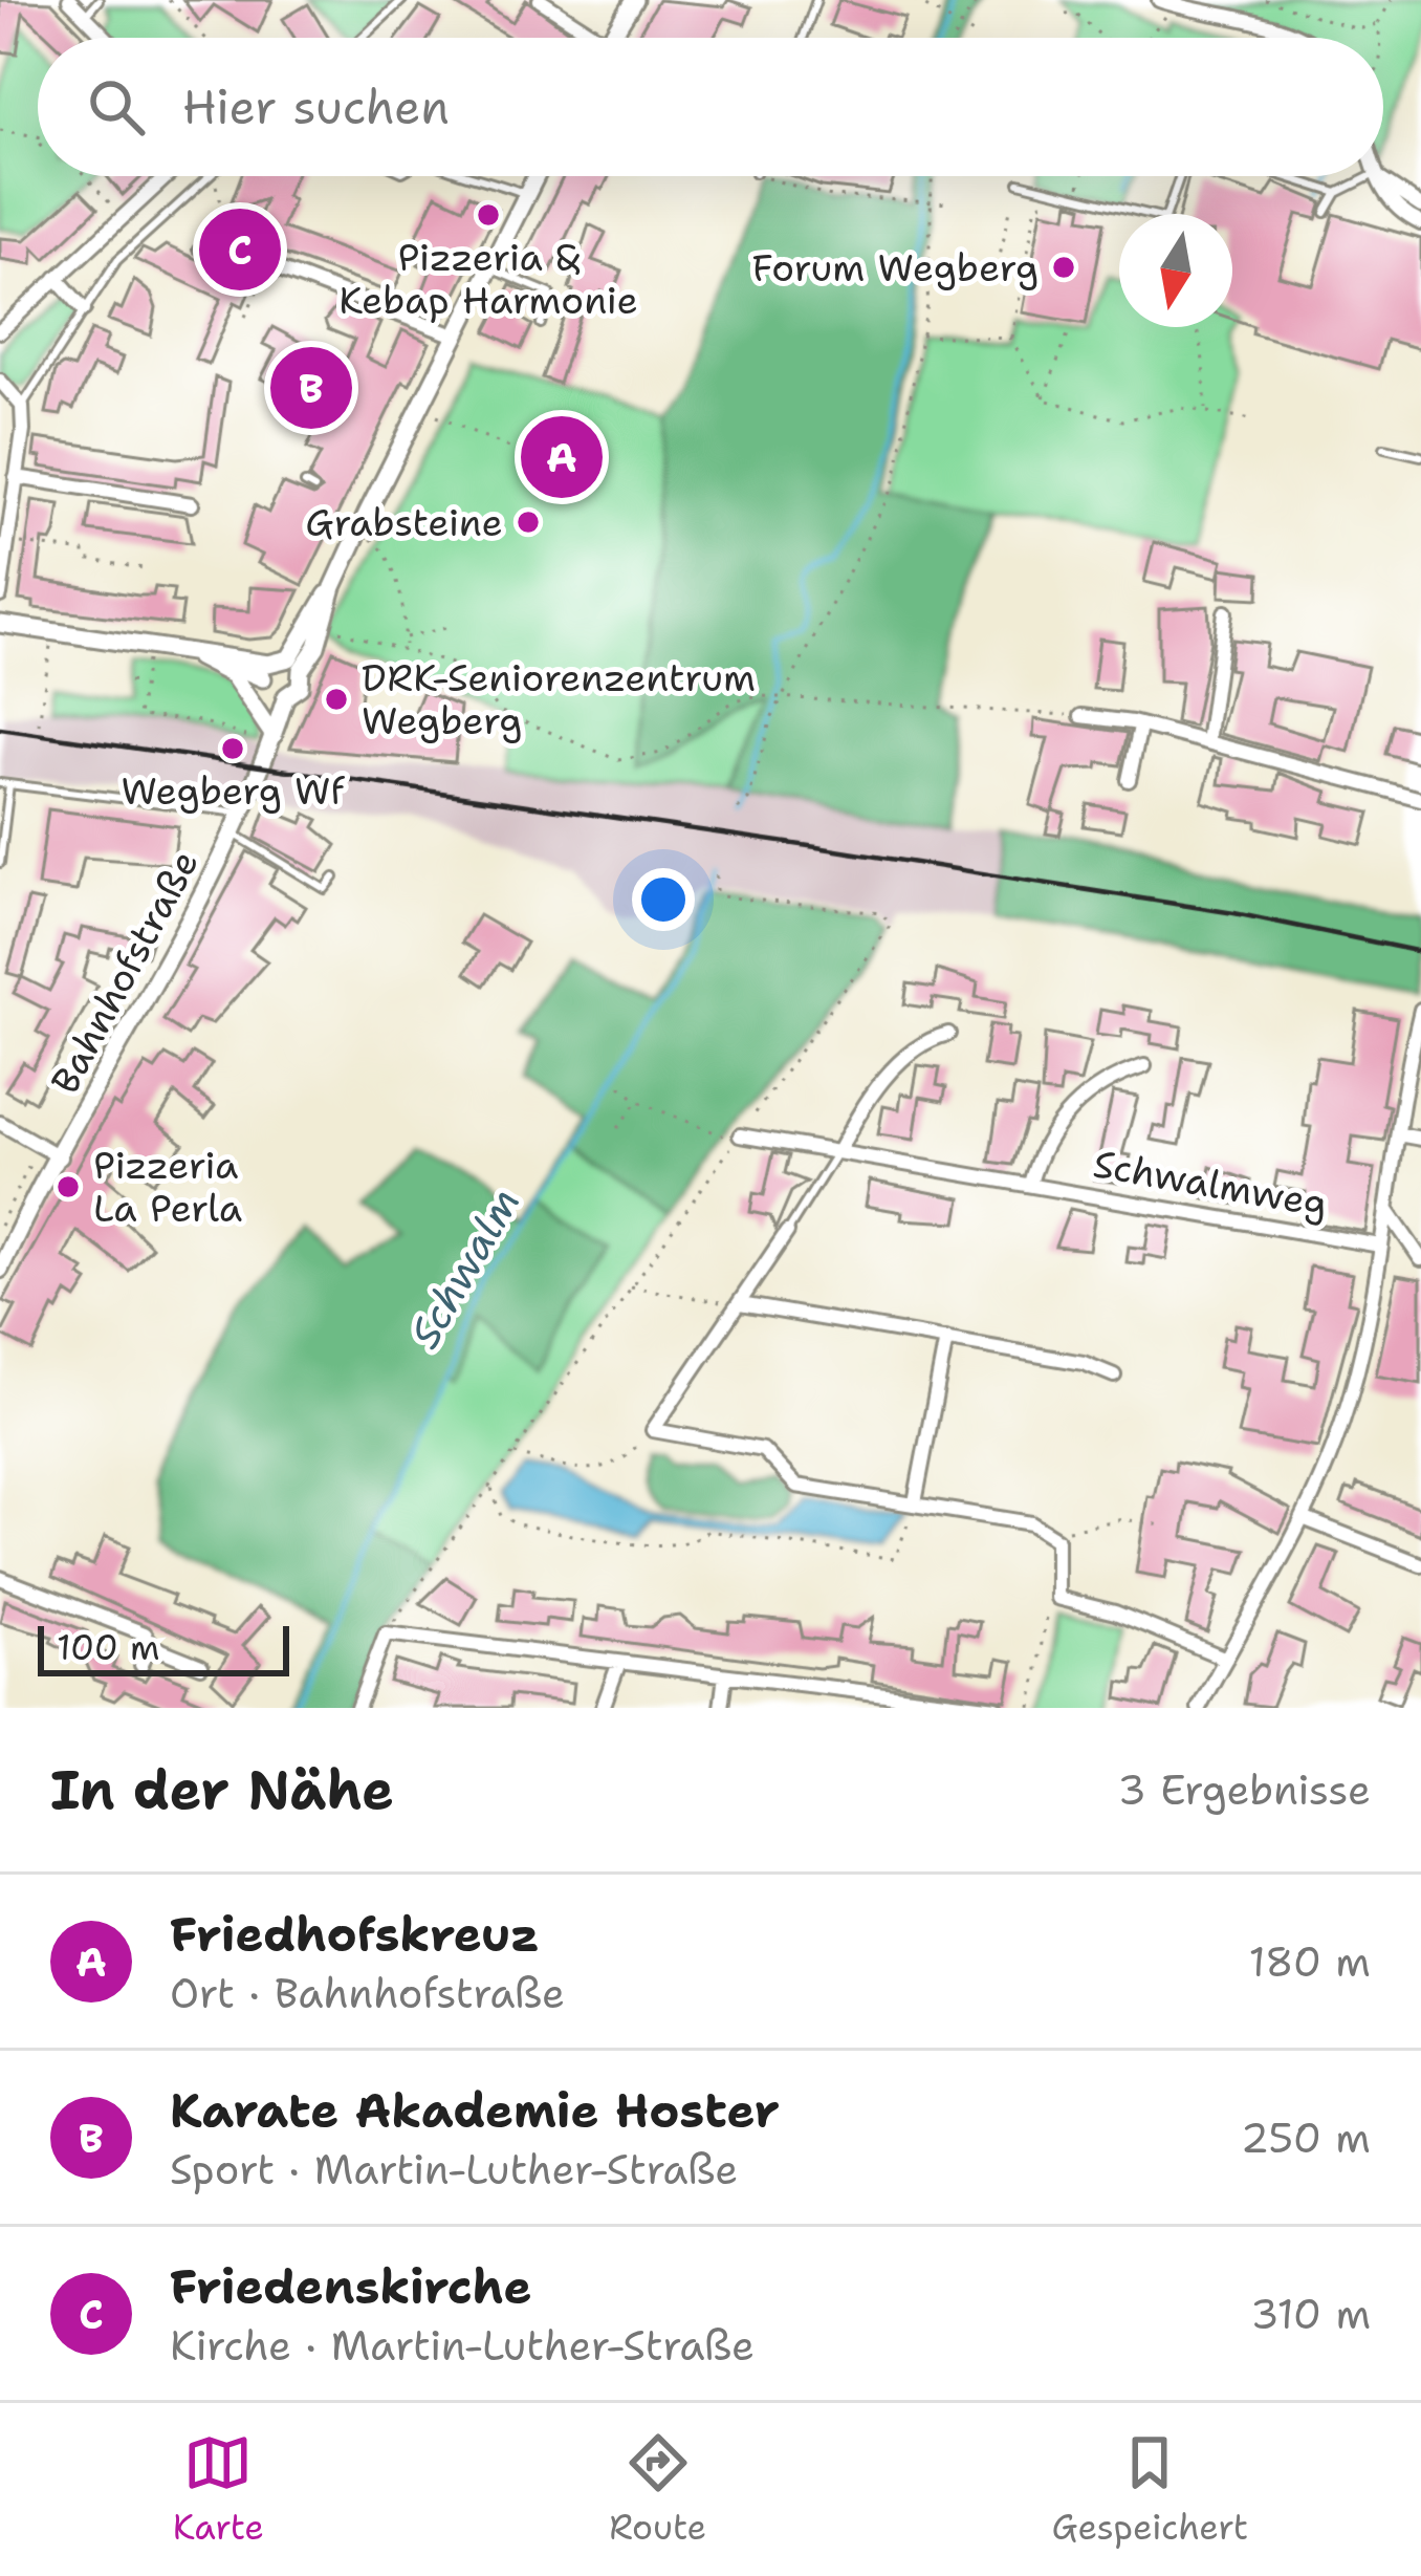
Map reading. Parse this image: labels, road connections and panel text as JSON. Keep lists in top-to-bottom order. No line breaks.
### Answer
{"streets":{"street":["Bahnhofstraße","Schwalmweg"]},"water":["Schwalm"],"places":["Pizzeria & Kebap Harmonie","Forum Wegberg","Grabsteine","DRK-Seniorenzentrum Wegberg","Wegberg Wf","Pizzeria La Perla"],"scale_bar":"100 m","north":"bottom","page":{"search":"Hier suchen","pins":["C","B","A"],"scale":"100 m","heading":["In der Nähe","3 Ergebnisse"],"list":[{"mark":"A","name":"Friedhofskreuz","note":"Ort · Bahnhofstraße","value":"180 m"},{"mark":"B","name":"Karate Akademie Hoster","note":"Sport · Martin-Luther-Straße","value":"250 m"},{"mark":"C","name":"Friedenskirche","note":"Kirche · Martin-Luther-Straße","value":"310 m"}],"nav":["Karte","Route","Gespeichert"]}}
